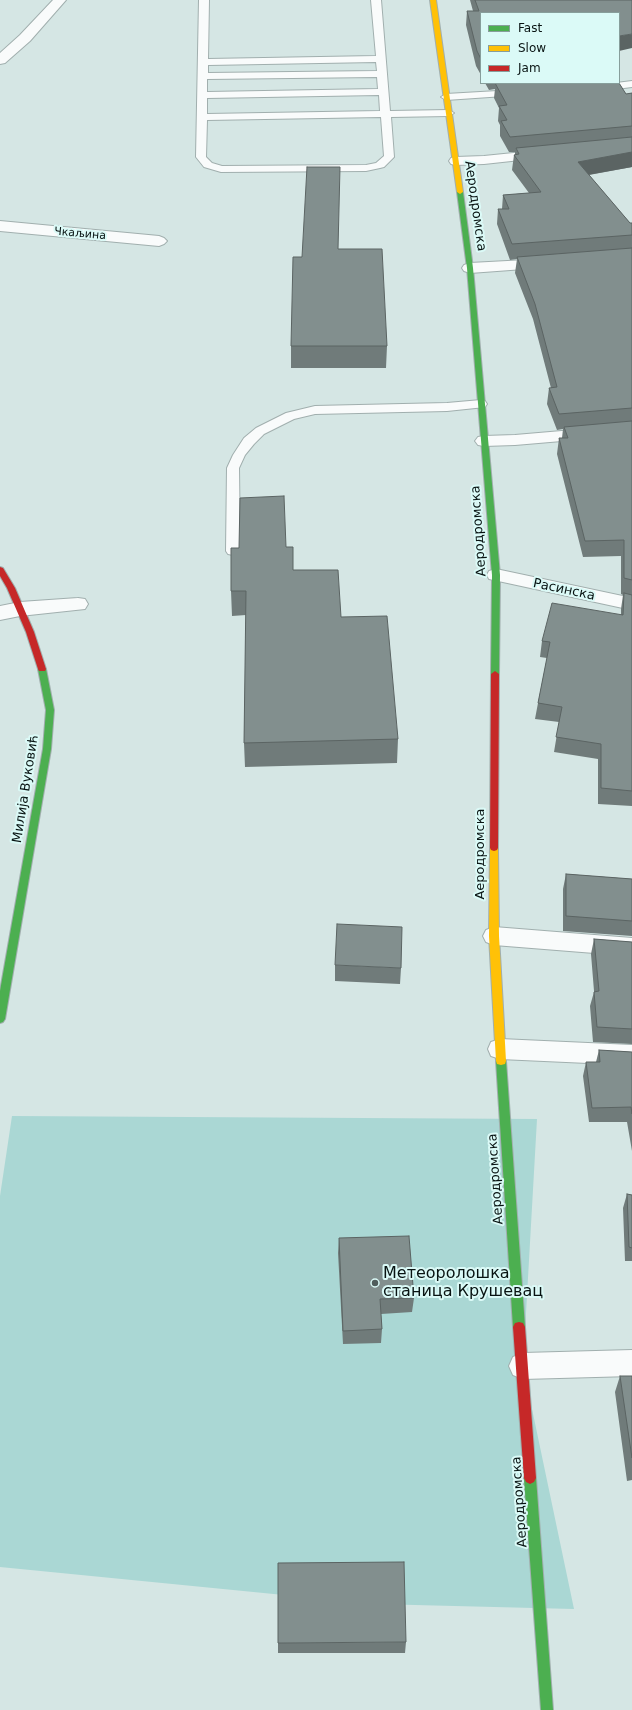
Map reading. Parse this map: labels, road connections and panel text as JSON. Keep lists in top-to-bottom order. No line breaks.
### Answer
{"streets":{"street":["Аеродромска","Чкаљина","Расинска","Милија Вуковић"]},"crossings":[["Аеродромска","Расинска"]],"places":["Метеоролошка станица Крушевац"],"legend":["Fast","Slow","Jam"]}
